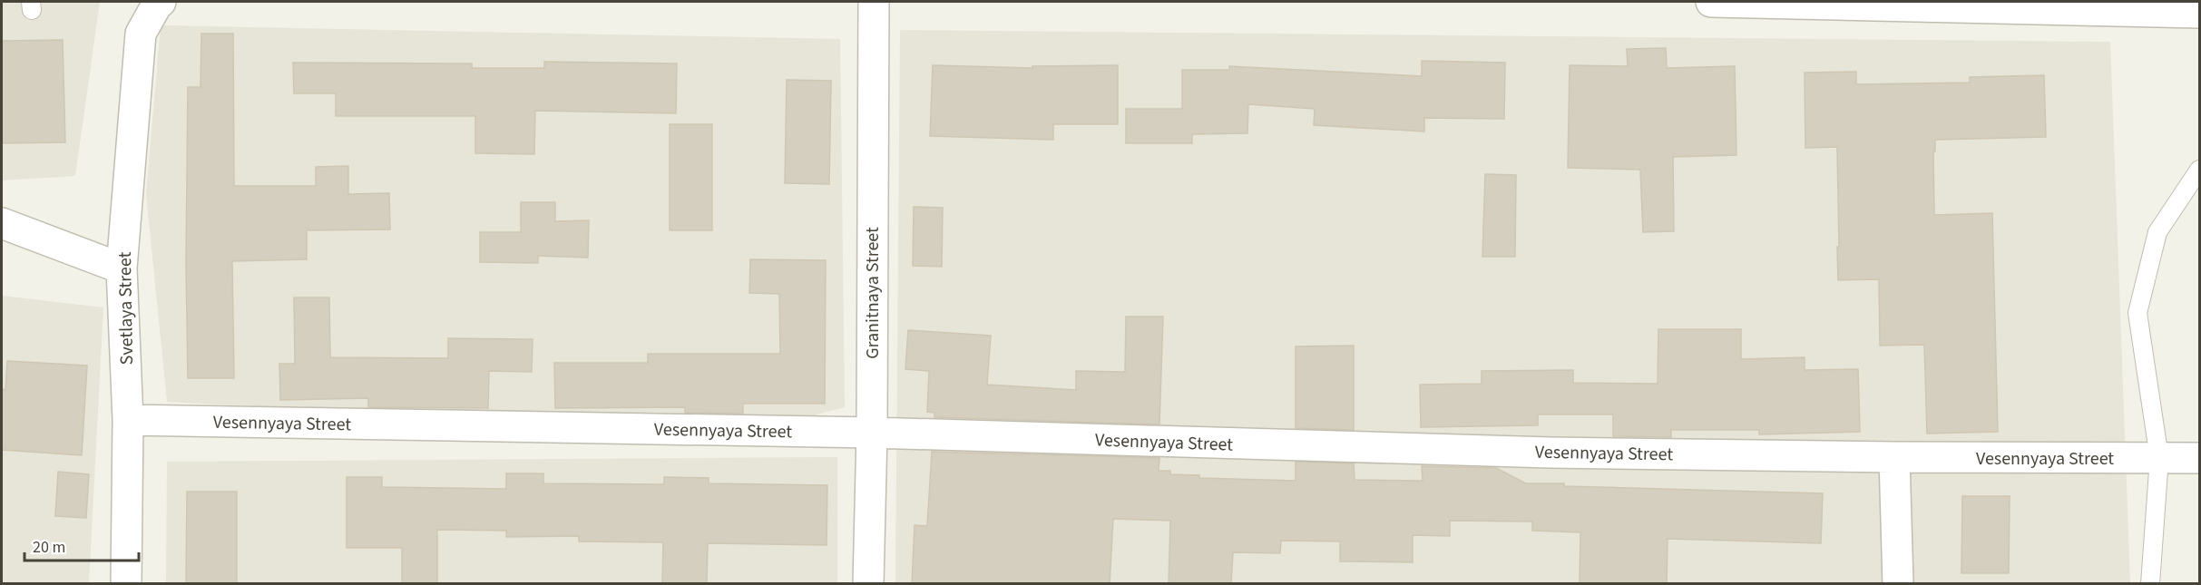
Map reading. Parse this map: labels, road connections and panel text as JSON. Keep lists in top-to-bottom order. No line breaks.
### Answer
{"streets":{"street":["Granitnaya Street","Svetlaya Street","Vesennyaya Street"]},"crossings":[["Granitnaya Street","Vesennyaya Street"],["Svetlaya Street","Vesennyaya Street"]],"scale_bar":"20 m"}
